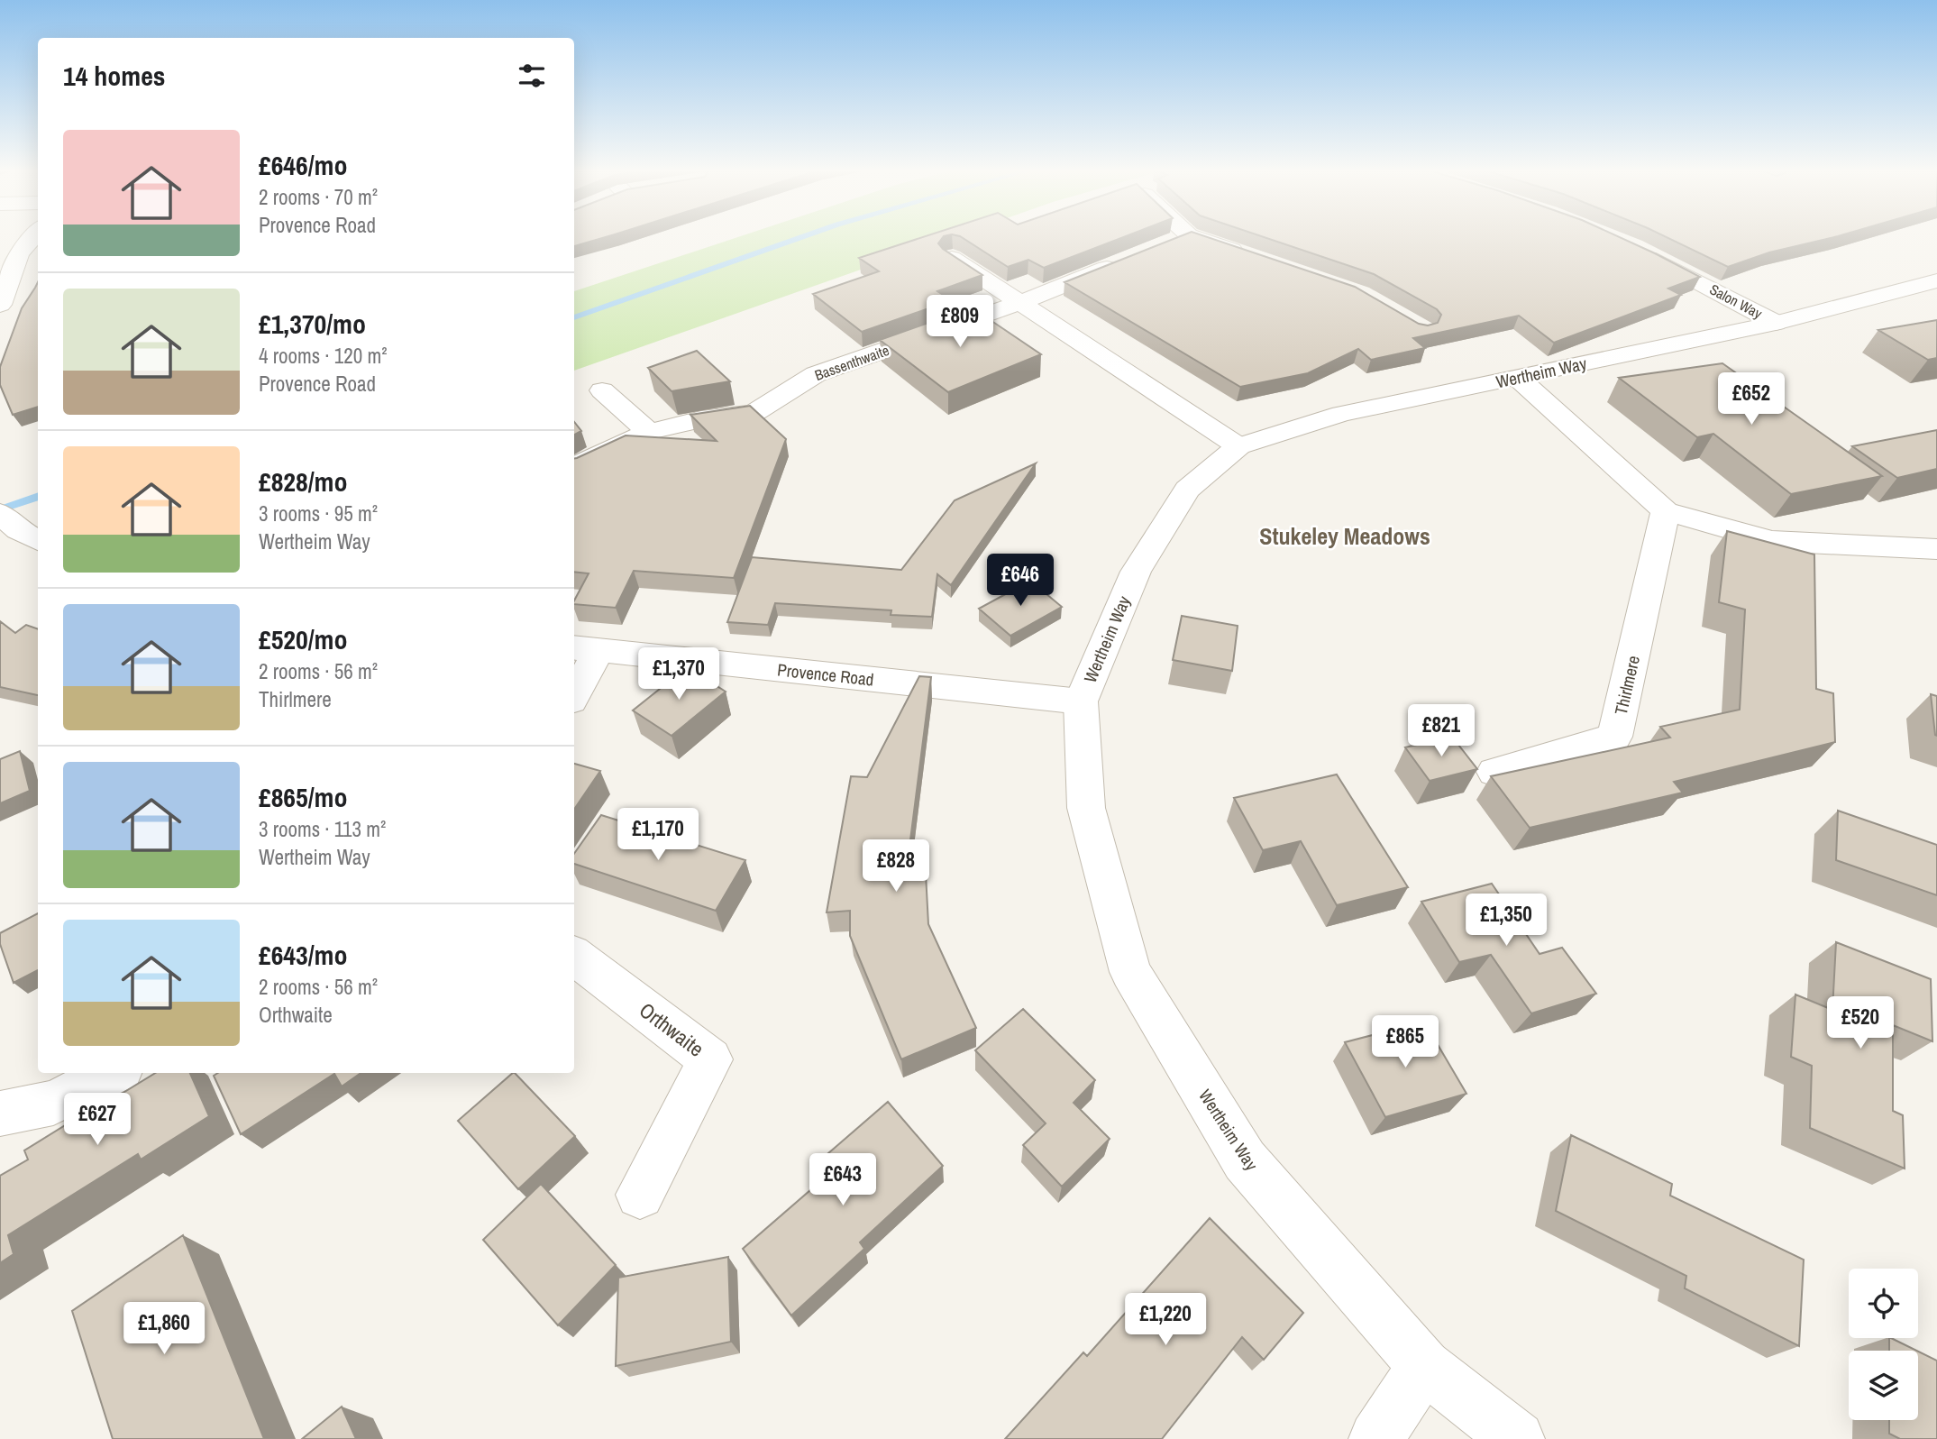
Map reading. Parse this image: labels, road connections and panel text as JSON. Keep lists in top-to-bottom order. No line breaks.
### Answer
{"streets":{"street":["Salon Way","Bassenthwaite","Wertheim Way","Provence Road","Thirlmere","Orthwaite"]},"crossings":[["Salon Way","Wertheim Way"],["Wertheim Way","Provence Road"]],"districts":["Stukeley Meadows"],"page":{"heading":"14 homes","list":[{"name":"£646/mo","note":"2 rooms · 70 m² · Provence Road"},{"name":"£1,370/mo","note":"4 rooms · 120 m² · Provence Road"},{"name":"£828/mo","note":"3 rooms · 95 m² · Wertheim Way"},{"name":"£520/mo","note":"2 rooms · 56 m² · Thirlmere"},{"name":"£865/mo","note":"3 rooms · 113 m² · Wertheim Way"},{"name":"£643/mo","note":"2 rooms · 56 m² · Orthwaite"}],"price":["£809","£652","£646","£1,370","£821","£1,170","£828","£1,350","£520","£865","£627","£643","£1,220","£1,860"]}}
